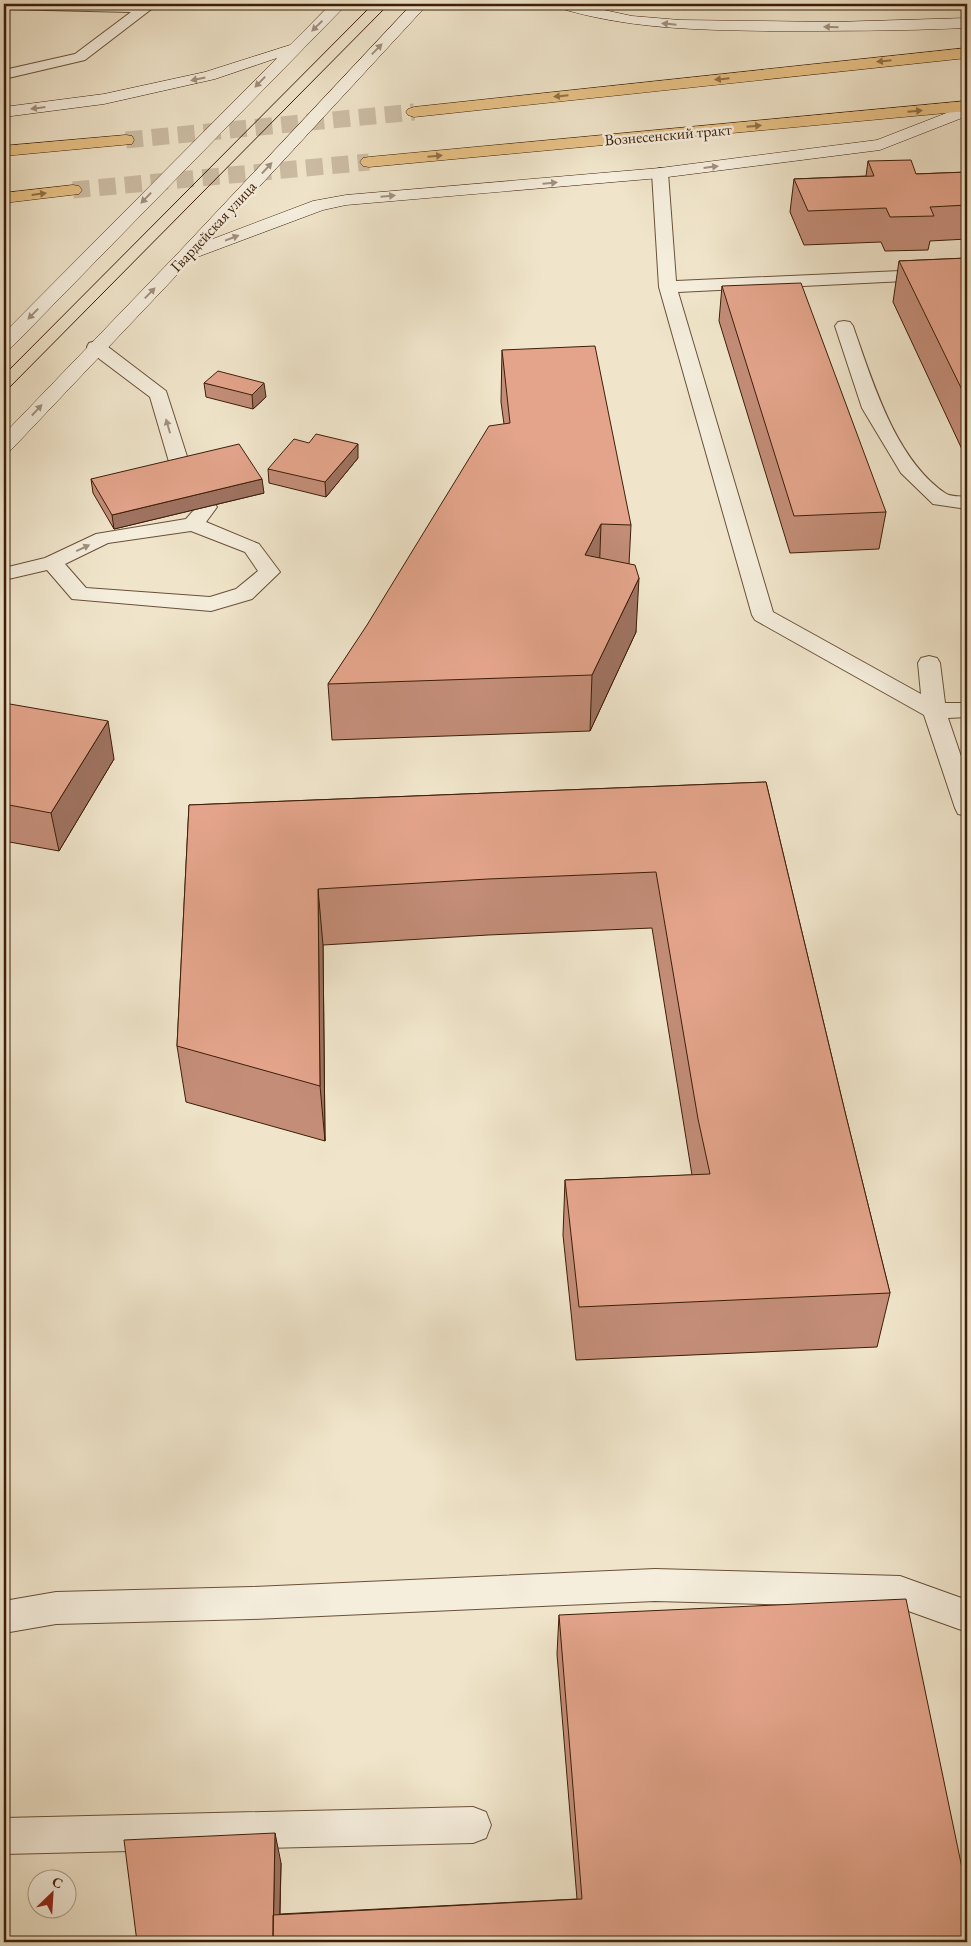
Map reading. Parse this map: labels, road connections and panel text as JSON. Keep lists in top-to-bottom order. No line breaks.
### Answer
{"streets":{"main road":["Вознесенский тракт","Гвардейская улица"]},"north":"top right"}
